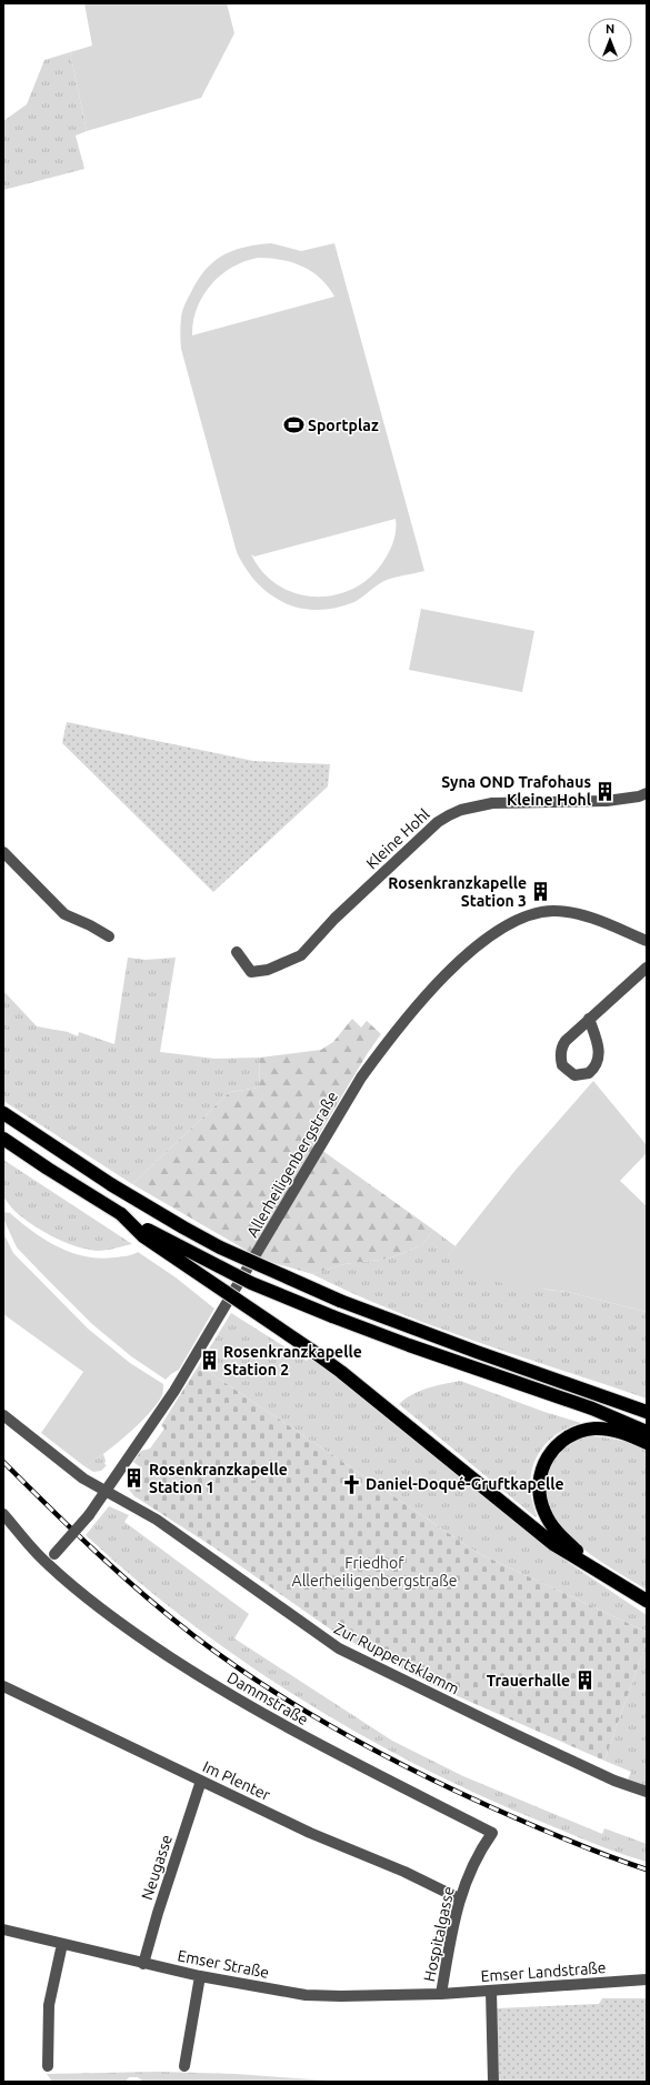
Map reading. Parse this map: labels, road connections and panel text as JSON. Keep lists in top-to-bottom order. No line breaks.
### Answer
{"streets":{"street":["Kleine Hohl","Allerheiligenbergstraße","Zur Ruppertsklamm","Dammstraße","Im Plenter","Neugasse","Hospitalgasse","Emser Straße","Emser Landstraße"]},"crossings":[["Allerheiligenbergstraße","Zur Ruppertsklamm"],["Allerheiligenbergstraße","Dammstraße"],["Dammstraße","Hospitalgasse"],["Im Plenter","Neugasse"],["Im Plenter","Hospitalgasse"],["Neugasse","Emser Straße"],["Hospitalgasse","Emser Straße"],["Hospitalgasse","Emser Landstraße"],["Emser Straße","Emser Landstraße"]],"parks":["Friedhof Allerheiligenbergstraße"],"places":{"sports":["Sportplaz"],"building":["Syna OND Trafohaus Kleine Hohl","Rosenkranzkapelle Station 3","Rosenkranzkapelle Station 2","Rosenkranzkapelle Station 1","Trauerhalle"],"church":["Daniel-Doqué-Gruftkapelle"]},"north":"top"}
